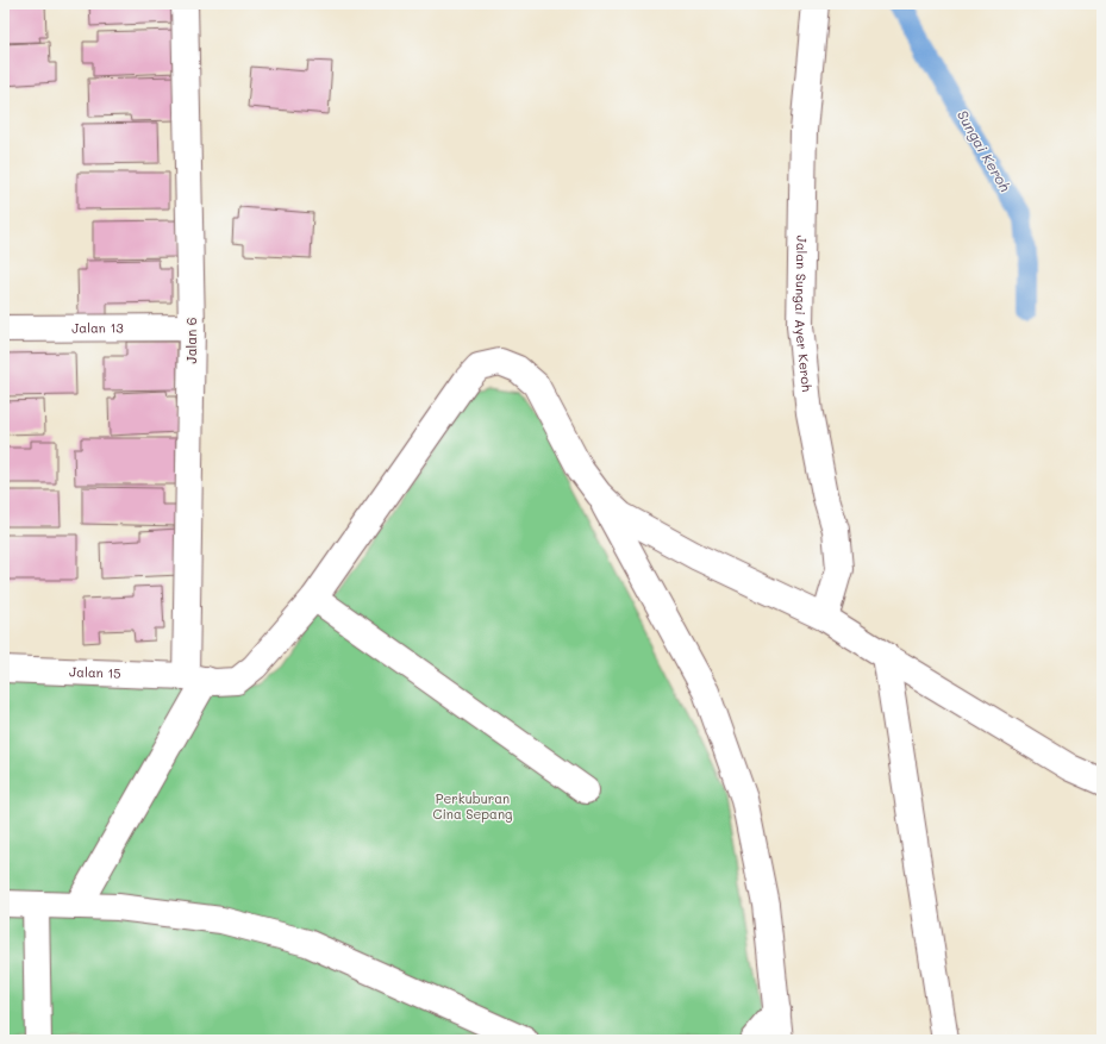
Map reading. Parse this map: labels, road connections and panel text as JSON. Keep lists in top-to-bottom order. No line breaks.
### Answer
{"streets":{"street":["Jalan Sungai Ayer Keroh","Jalan 13","Jalan 6","Jalan 15"]},"crossings":[["Jalan 13","Jalan 6"],["Jalan 6","Jalan 15"]],"water":["Sungai Keroh"],"parks":["Perkuburan Cina Sepang"]}
